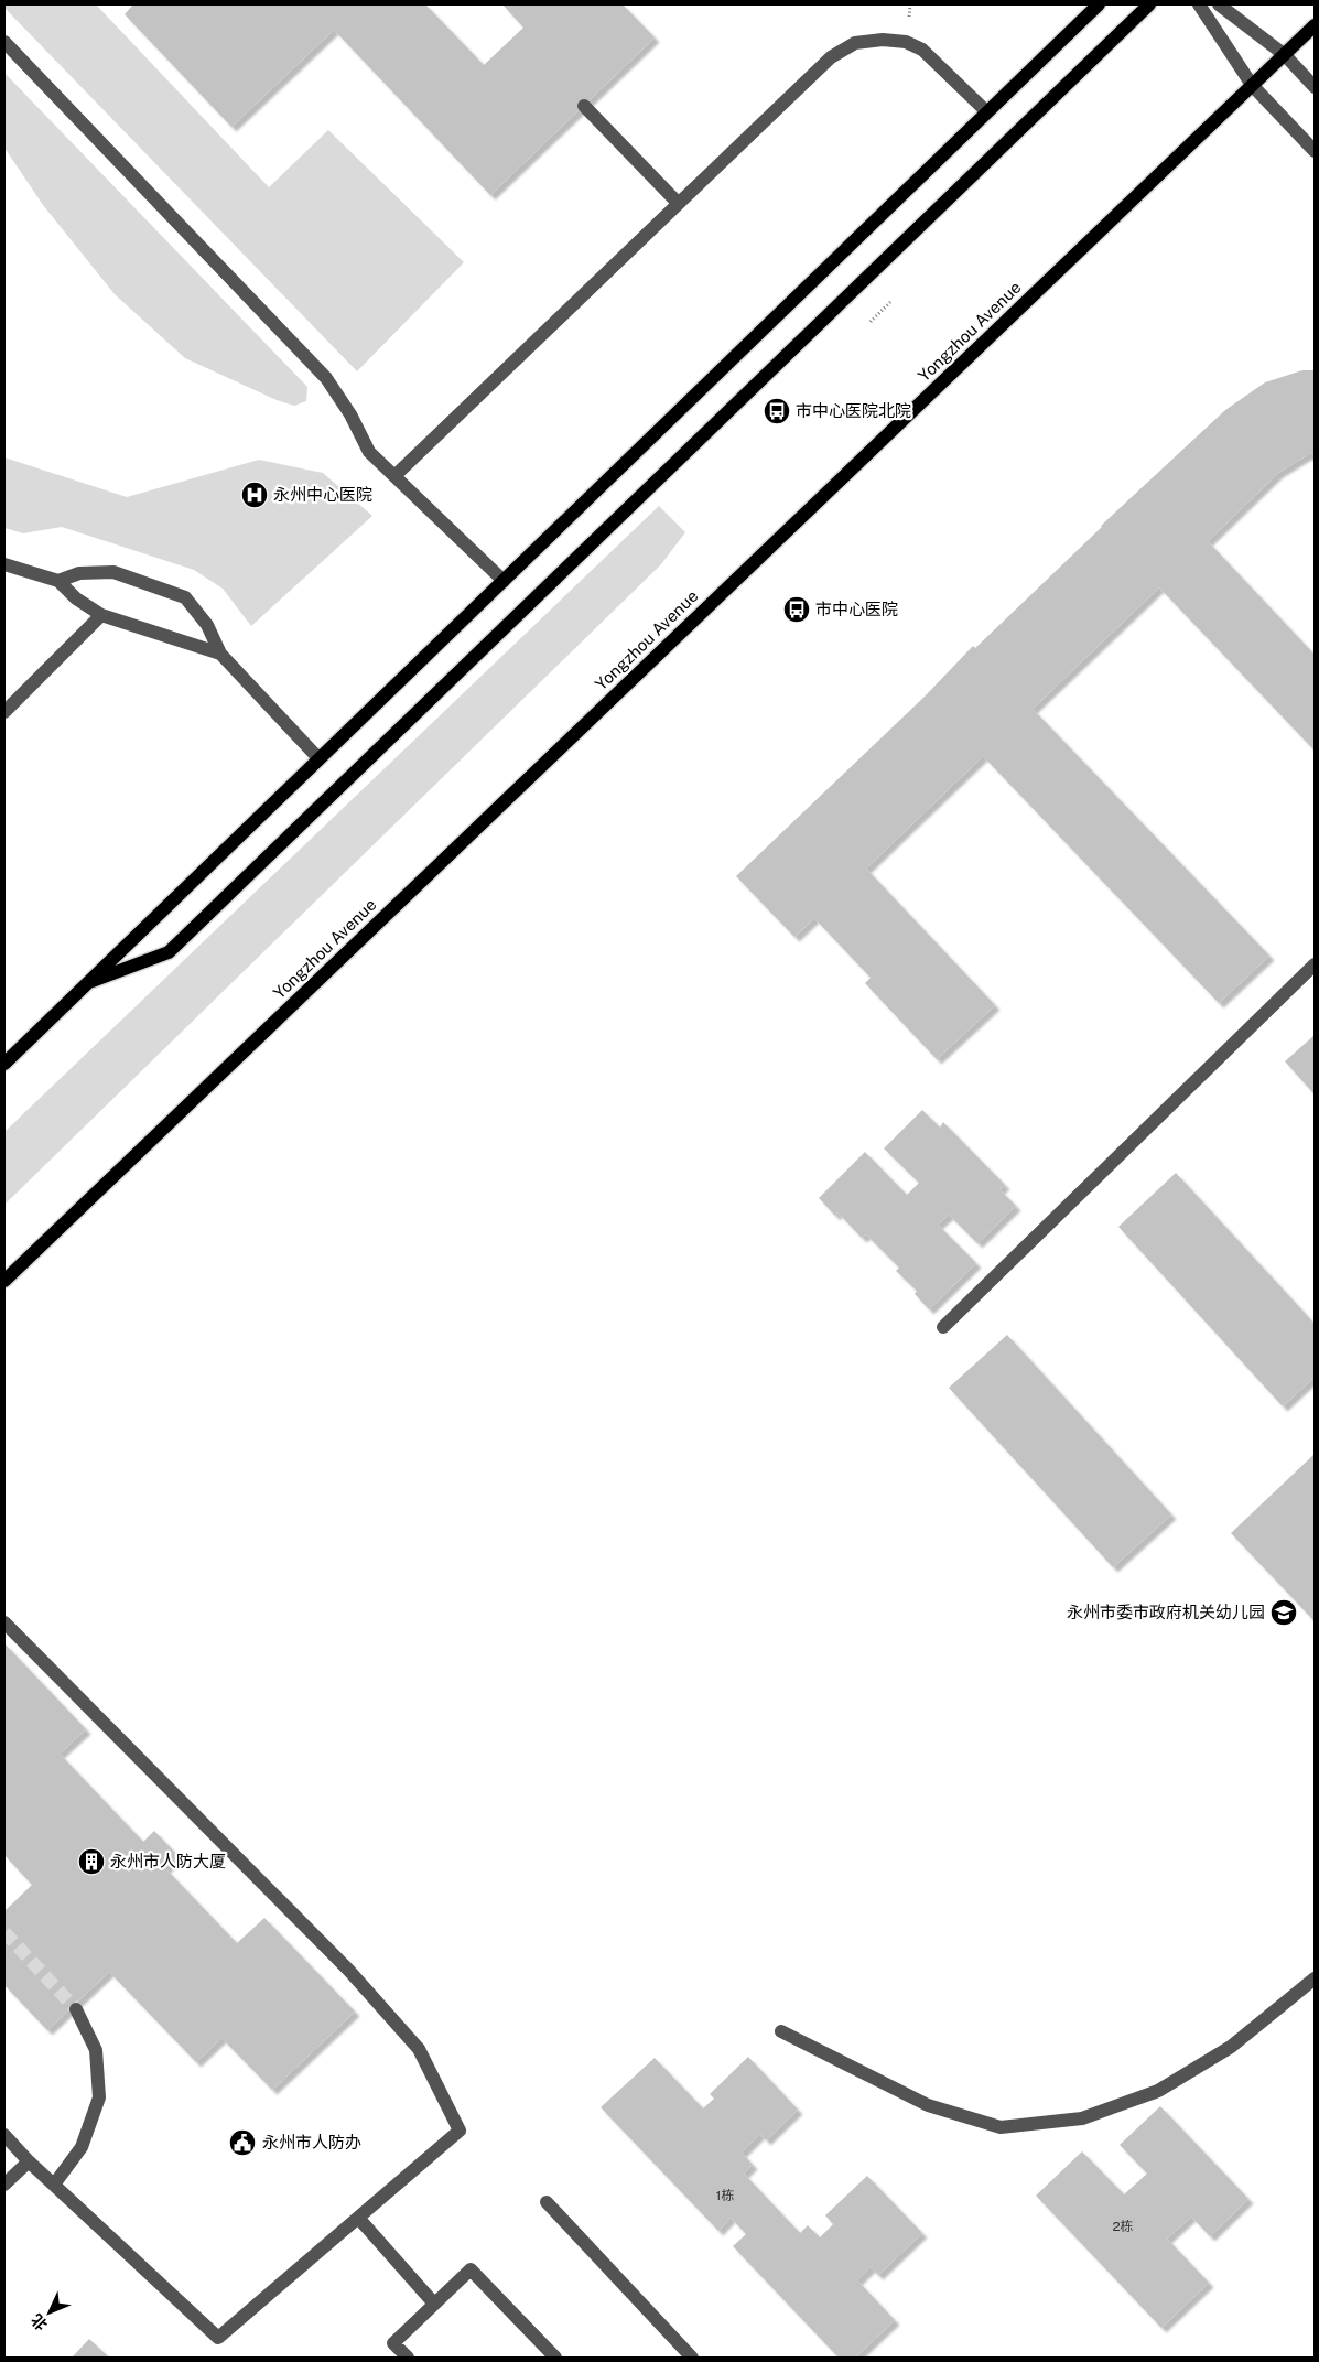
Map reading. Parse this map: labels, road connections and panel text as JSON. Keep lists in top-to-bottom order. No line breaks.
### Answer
{"streets":{"main road":["Yongzhou Avenue"]},"places":{"bus stop":["市中心医院北院","市中心医院"],"hospital":["永州中心医院"],"school or university":["永州市委市政府机关幼儿园"],"building":["永州市人防大厦"],"public building":["永州市人防办"]},"house_numbers":["1栋","2栋"],"north":"bottom left"}
